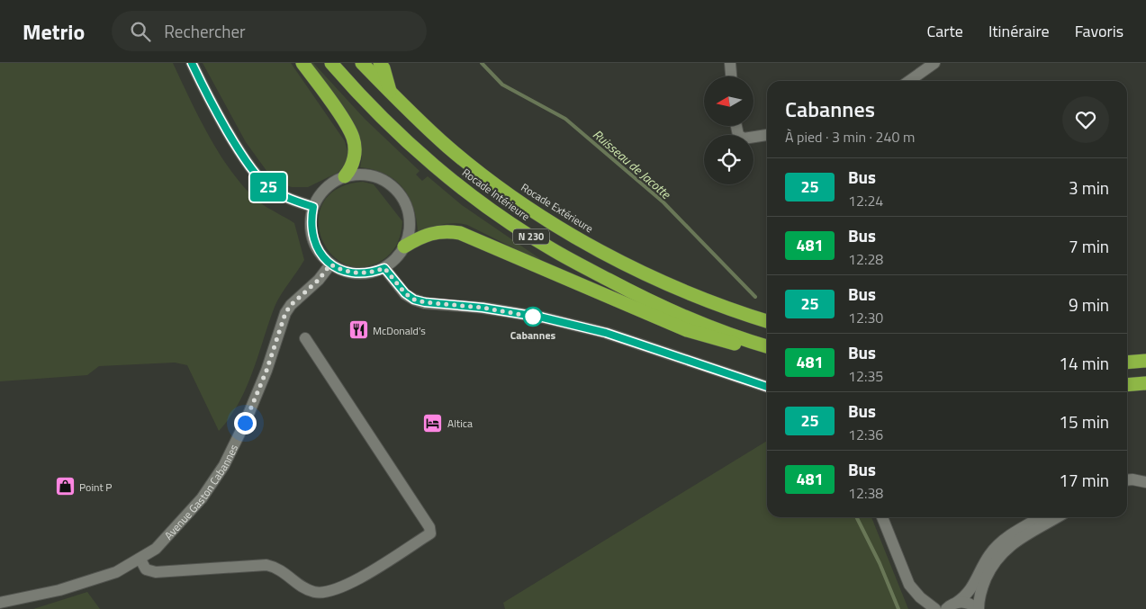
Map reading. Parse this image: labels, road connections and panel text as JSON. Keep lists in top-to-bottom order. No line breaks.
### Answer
{"streets":{"highway":["Rocade Intérieure","Rocade Extérieure","N 230"],"street":["Avenue Gaston Cabannes"]},"water":["Ruisseau de Jacotte"],"places":{"other":["Cabannes"],"restaurant":["McDonald's"],"hotel":["Altica"],"shop":["Point P"]},"lines":["bus line 25"],"north":"left","page":{"header":"Metrio","search":"Rechercher","nav":["Carte","Itinéraire","Favoris"],"on_map":"25","heading":["Cabannes","À pied · 3 min · 240 m"],"list":[{"mark":"25","name":"Bus","note":"12:24","value":"3 min"},{"mark":"481","name":"Bus","note":"12:28","value":"7 min"},{"mark":"25","name":"Bus","note":"12:30","value":"9 min"},{"mark":"481","name":"Bus","note":"12:35","value":"14 min"},{"mark":"25","name":"Bus","note":"12:36","value":"15 min"},{"mark":"481","name":"Bus","note":"12:38","value":"17 min"}]}}
